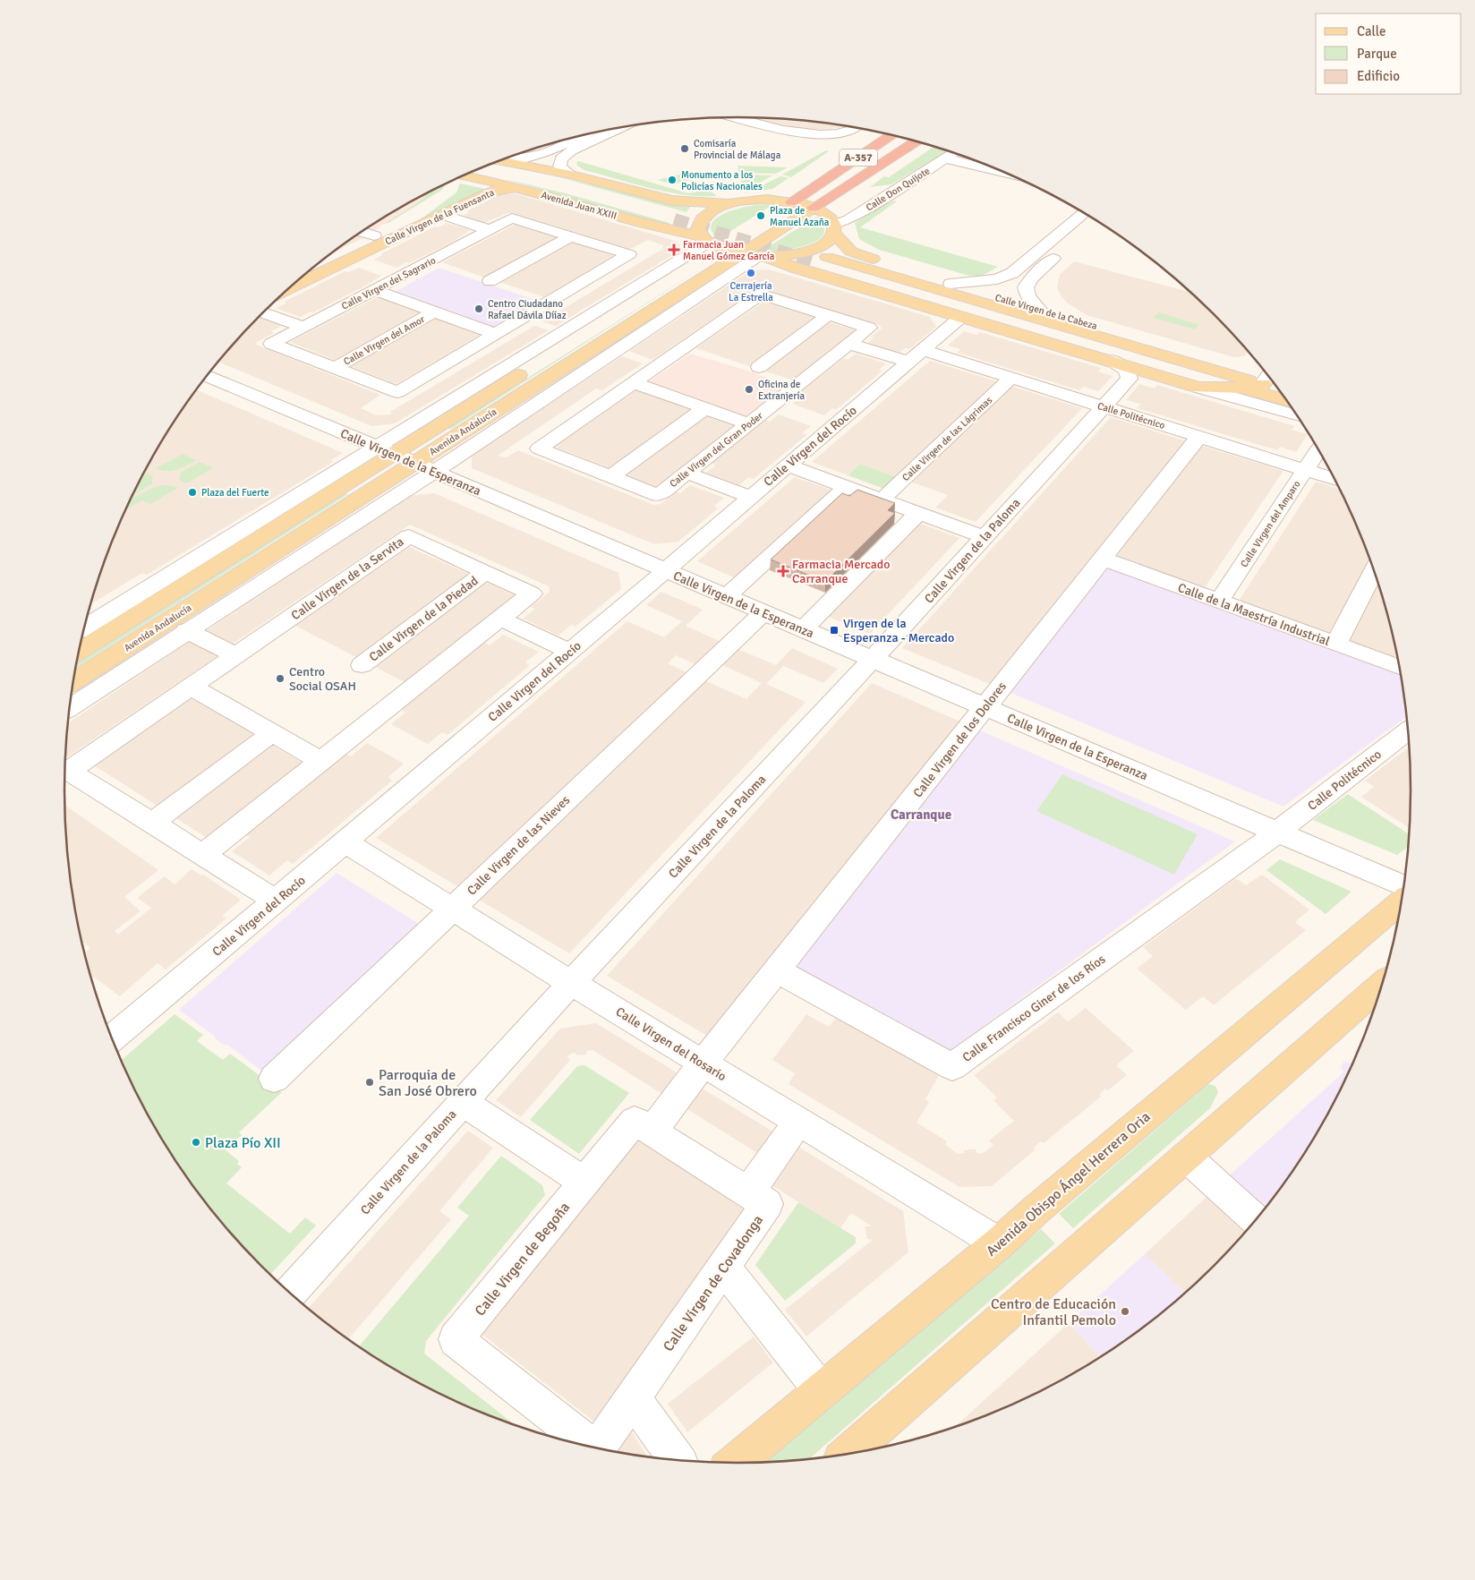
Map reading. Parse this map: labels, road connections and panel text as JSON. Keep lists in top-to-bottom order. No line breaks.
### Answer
{"streets":{"highway":["A-357"],"main road":["Avenida Juan XXIII","Calle Virgen de la Fuensanta","Calle Virgen de la Cabeza","Avenida Andalucía","Avenida Obispo Ángel Herrera Oria"],"street":["Calle Don Quijote","Calle Virgen del Sagrario","Calle Virgen del Amor","Calle Politécnico","Calle Virgen de las Lágrimas","Calle Virgen del Rocío","Calle Virgen del Gran Poder","Calle Virgen de la Esperanza","Calle Virgen del Amparo","Calle Virgen de la Paloma","Calle Virgen de la Servita","Calle de la Maestría Industrial","Calle Virgen de la Piedad","Calle Virgen de los Dolores","Calle Virgen de las Nieves","Calle Francisco Giner de los Ríos","Calle Virgen del Rosario","Calle Virgen de Begoña","Calle Virgen de Covadonga"]},"crossings":[["A-357","Avenida Andalucía"],["Calle Don Quijote","Calle Virgen de la Cabeza"],["Avenida Juan XXIII","Calle Virgen de la Fuensanta"],["Avenida Juan XXIII","Avenida Andalucía"],["Calle Virgen del Sagrario","Calle Virgen del Amor"],["Calle Virgen de la Cabeza","Avenida Andalucía"],["Calle Virgen de la Cabeza","Calle Virgen del Rocío"],["Calle Virgen de la Cabeza","Calle Virgen de la Paloma"],["Calle Politécnico","Calle Virgen de las Lágrimas"],["Calle Politécnico","Calle Virgen del Rocío"],["Calle Politécnico","Calle Virgen de la Esperanza"],["Calle Politécnico","Calle Virgen del Amparo"],["Calle Politécnico","Calle Virgen de la Paloma"],["Calle Politécnico","Calle Virgen de los Dolores"],["Calle Politécnico","Calle Francisco Giner de los Ríos"],["Avenida Andalucía","Calle Virgen de la Esperanza"],["Calle Virgen del Rocío","Calle Virgen de la Esperanza"],["Calle Virgen del Rocío","Calle Virgen de la Servita"],["Calle Virgen del Rocío","Calle Virgen del Rosario"],["Calle Virgen de la Esperanza","Calle Virgen de la Paloma"],["Calle Virgen de la Esperanza","Calle Virgen de los Dolores"],["Calle Virgen de la Esperanza","Calle Virgen de las Nieves"],["Calle Virgen de la Esperanza","Calle Francisco Giner de los Ríos"],["Calle Virgen del Amparo","Calle de la Maestría Industrial"],["Calle Virgen de la Paloma","Calle Virgen del Rosario"],["Calle Virgen de la Servita","Calle Virgen de la Piedad"],["Calle de la Maestría Industrial","Calle Virgen de los Dolores"],["Calle Virgen de los Dolores","Calle Francisco Giner de los Ríos"],["Calle Virgen de los Dolores","Calle Virgen del Rosario"],["Calle Virgen de las Nieves","Calle Virgen del Rosario"],["Calle Virgen del Rosario","Avenida Obispo Ángel Herrera Oria"]],"districts":["Carranque"],"places":{"other":["Comisaría Provincial de Málaga","Monumento a los Policías Nacionales","Plaza de Manuel Azaña","Cerrajería La Estrella","Centro Ciudadano Rafael Dávila Dííaz","Oficina de Extranjería","Plaza del Fuerte","Centro Social OSAH","Parroquia de San José Obrero","Plaza Pío XII","Centro de Educación Infantil Pemolo"],"health":["Farmacia Juan Manuel Gómez García","Farmacia Mercado Carranque"],"transit":["Virgen de la Esperanza - Mercado"]},"legend":["Calle","Parque","Edificio"]}
